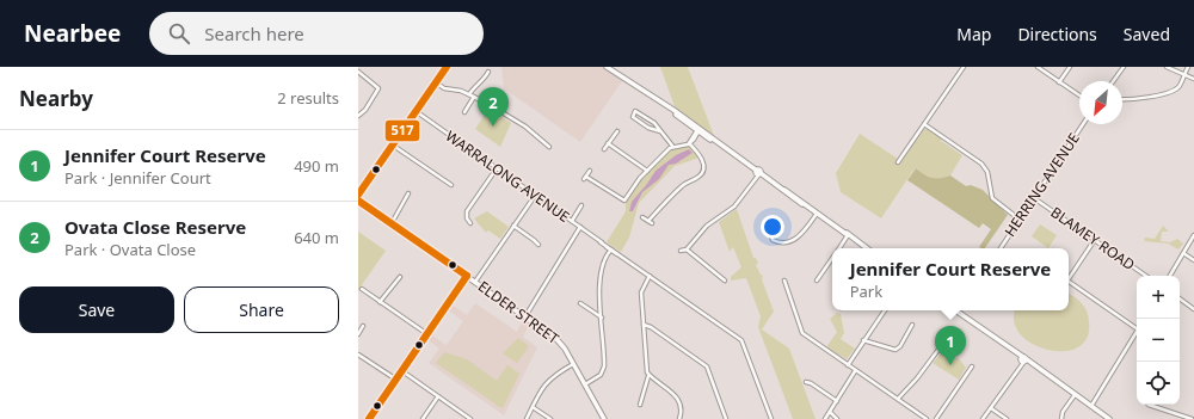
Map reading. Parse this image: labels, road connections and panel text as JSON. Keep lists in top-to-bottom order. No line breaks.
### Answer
{"streets":{"street":["WARRALONG AVENUE","HERRING AVENUE","BLAMEY ROAD","ELDER STREET"]},"crossings":[["HERRING AVENUE","BLAMEY ROAD"]],"lines":["transit line 517"],"north":"bottom left","page":{"header":"Nearbee","search":"Search here","nav":["Map","Directions","Saved"],"heading":["Nearby","2 results"],"pins":["2","1"],"list":[{"mark":"1","name":"Jennifer Court Reserve","note":"Park · Jennifer Court","value":"490 m"},{"mark":"2","name":"Ovata Close Reserve","note":"Park · Ovata Close","value":"640 m"}],"popup":["Jennifer Court Reserve","Park"],"buttons":["Save","Share"],"map_buttons":["+","−"]}}
